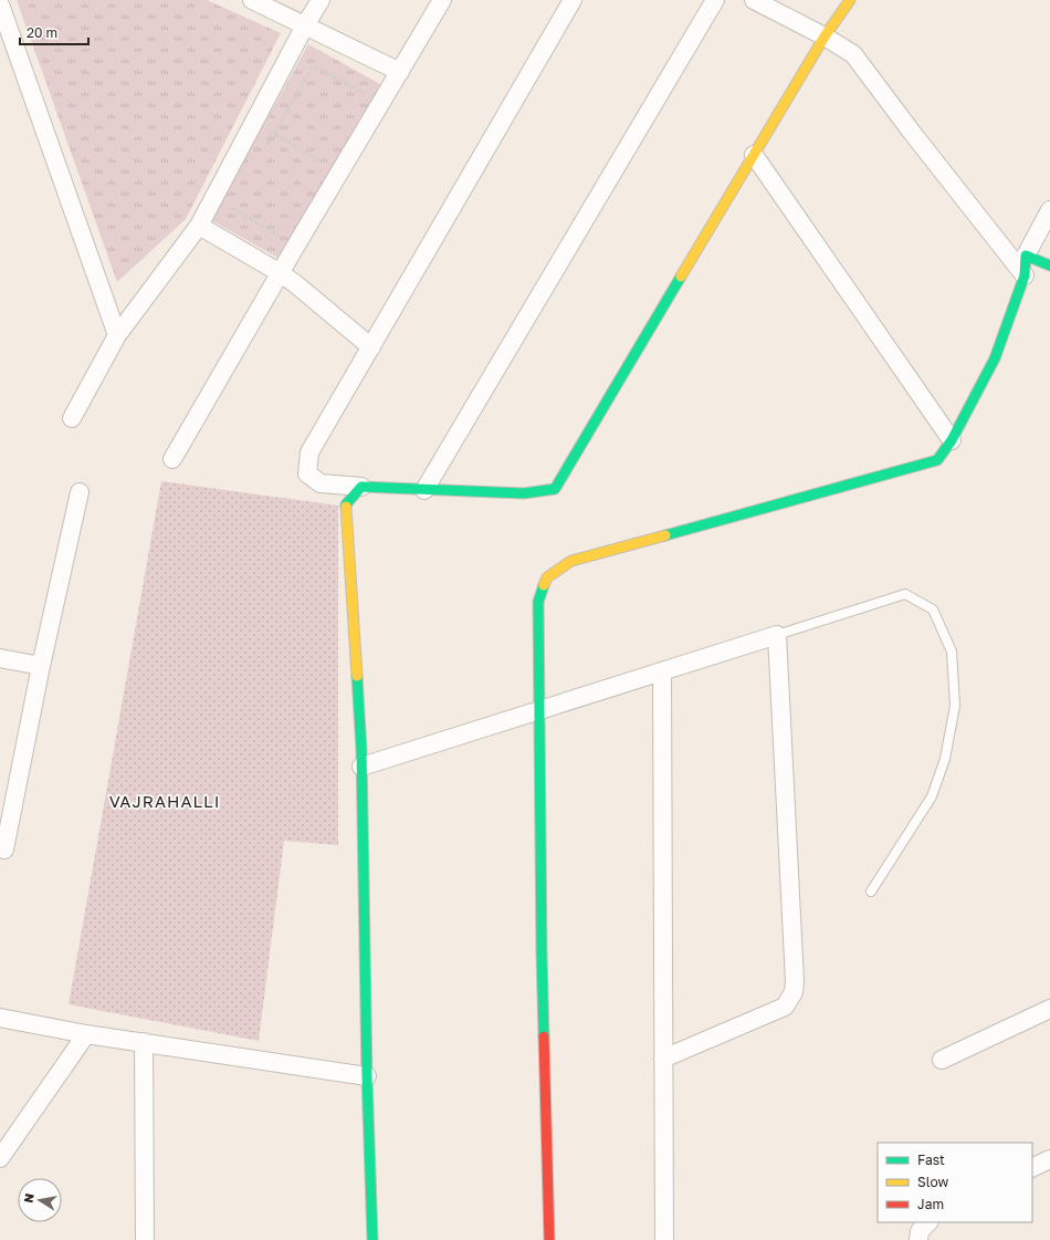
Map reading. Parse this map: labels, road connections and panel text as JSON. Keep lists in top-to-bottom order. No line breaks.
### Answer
{"districts":["VAJRAHALLI"],"legend":["Fast","Slow","Jam"],"scale_bar":"20 m","north":"left"}
